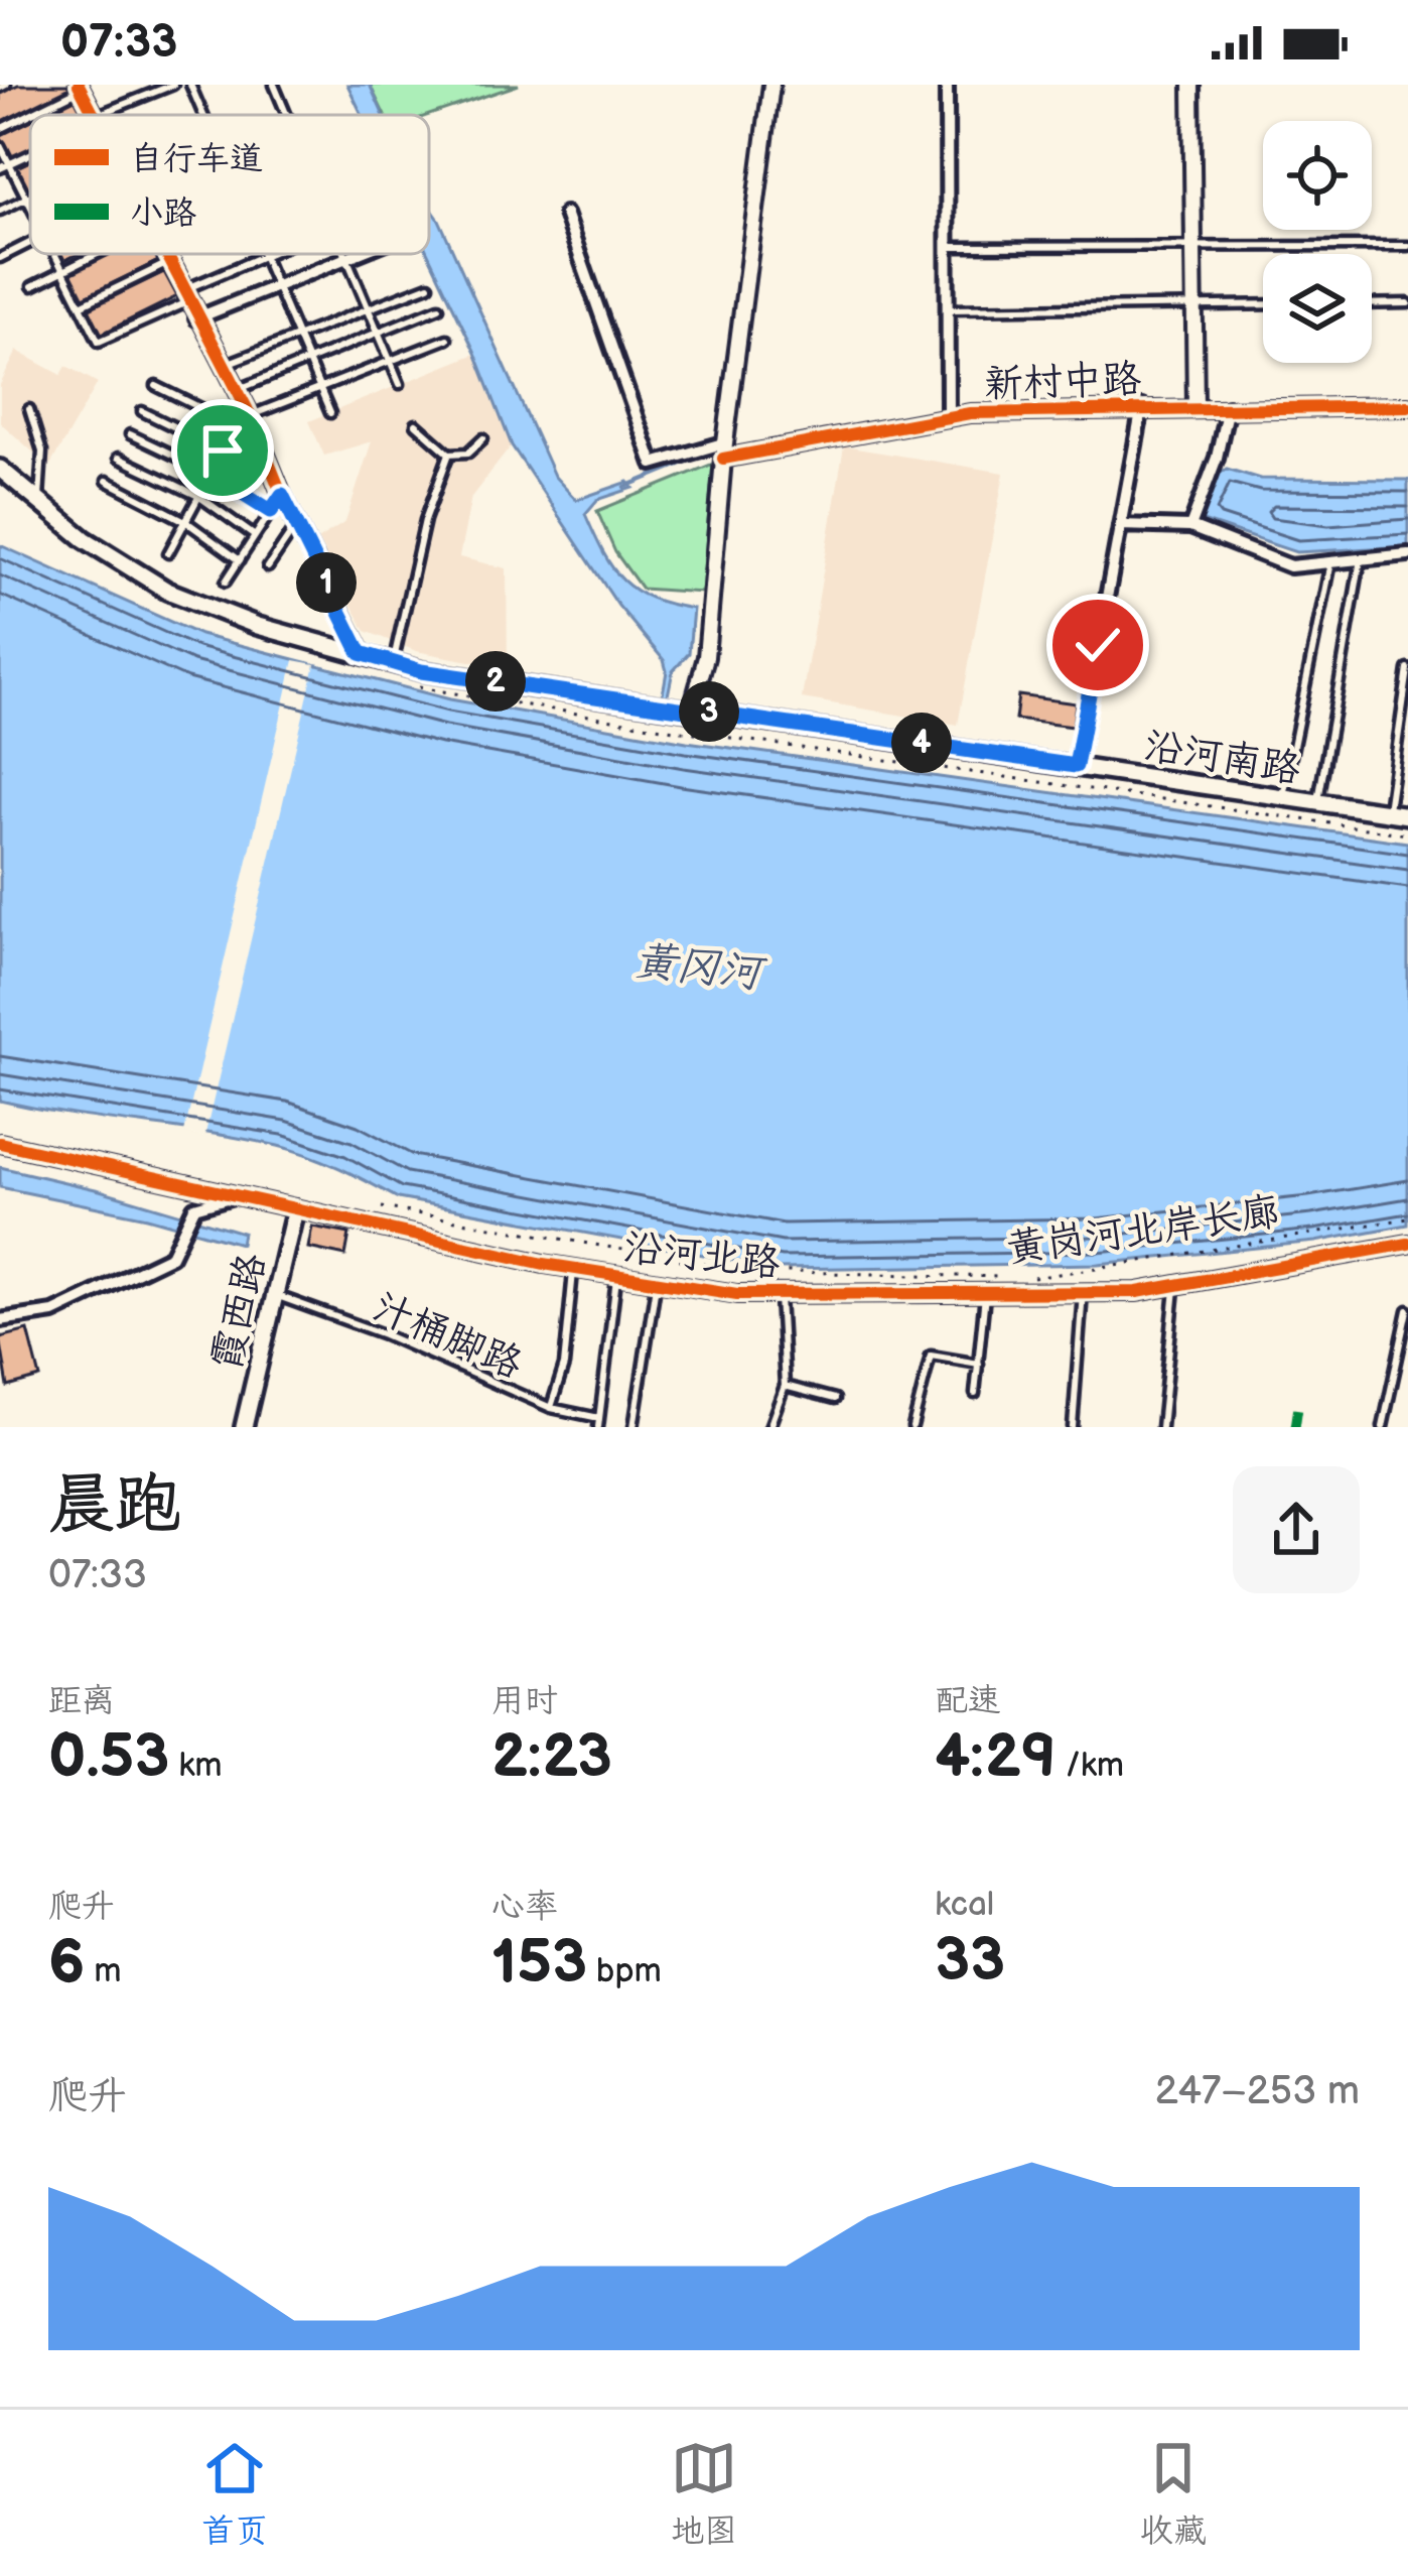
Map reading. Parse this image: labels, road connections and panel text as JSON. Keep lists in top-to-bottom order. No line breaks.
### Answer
{"streets":{"main road":["沿河南路","霞西路"],"street":["新村中路","沿河北路"],"lane":["汁桶脚路"],"cycle path":["黄岗河北岸长廊"]},"crossings":[["沿河北路","霞西路"],["霞西路","汁桶脚路"]],"water":["黄冈河"],"legend":["自行车道","小路"],"page":{"status":"07:33","pins":["1","2","3","4"],"heading":["晨跑","07:33"],"stats":[["距离","0.53 km"],["用时","2:23"],["配速","4:29 /km"],["爬升","6 m"],["心率","153 bpm"],["kcal","33"]],"chart":["爬升","247–253 m"],"tabs":["首页","地图","收藏"]}}
